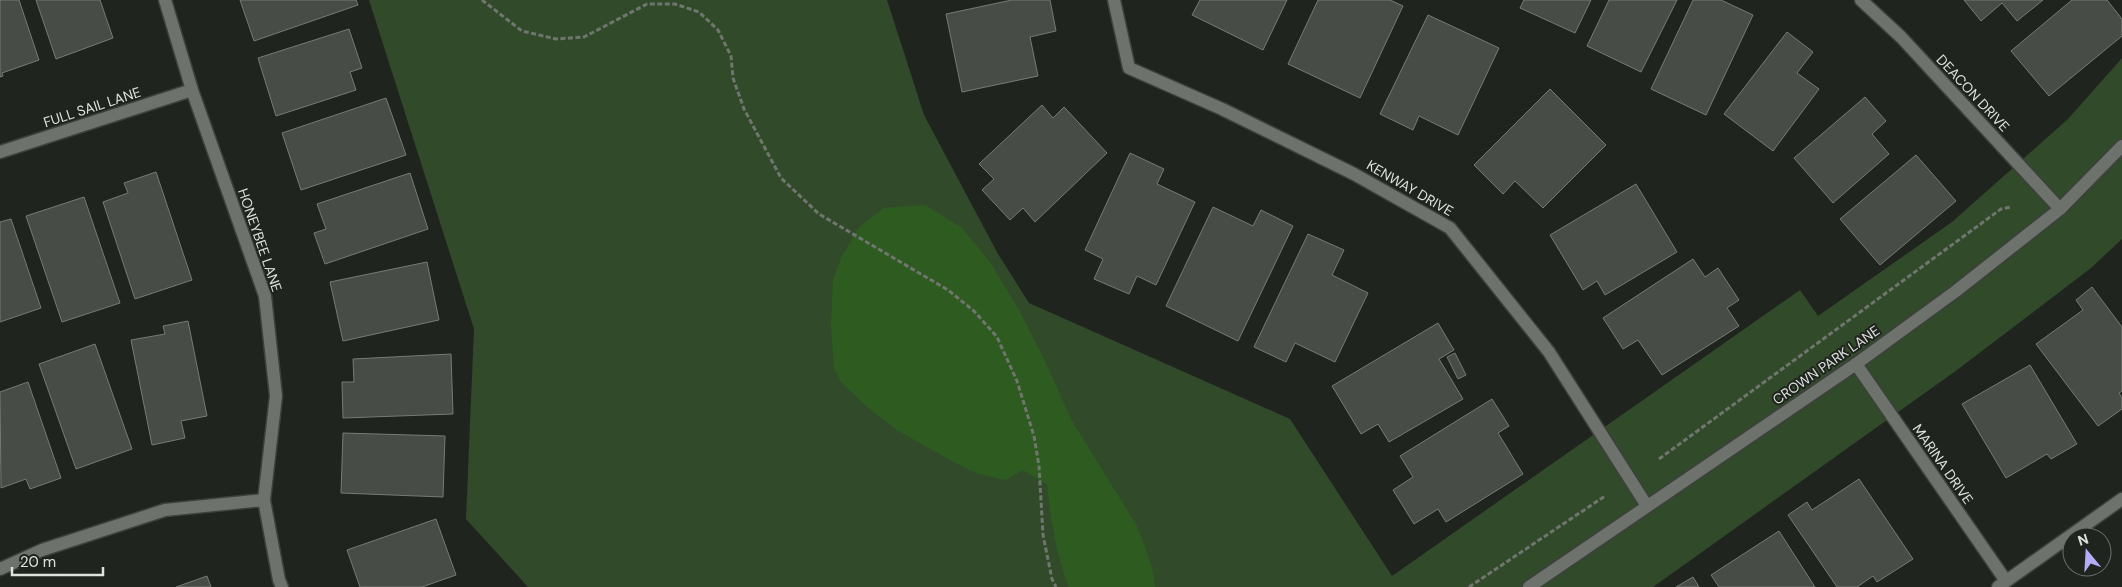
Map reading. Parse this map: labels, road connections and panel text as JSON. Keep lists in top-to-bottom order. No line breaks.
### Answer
{"streets":{"street":["DEACON DRIVE","FULL SAIL LANE","KENWAY DRIVE","HONEYBEE LANE","CROWN PARK LANE","MARINA DRIVE"]},"crossings":[["DEACON DRIVE","CROWN PARK LANE"],["FULL SAIL LANE","HONEYBEE LANE"],["KENWAY DRIVE","CROWN PARK LANE"],["CROWN PARK LANE","MARINA DRIVE"]],"scale_bar":"20 m","north":"top"}
